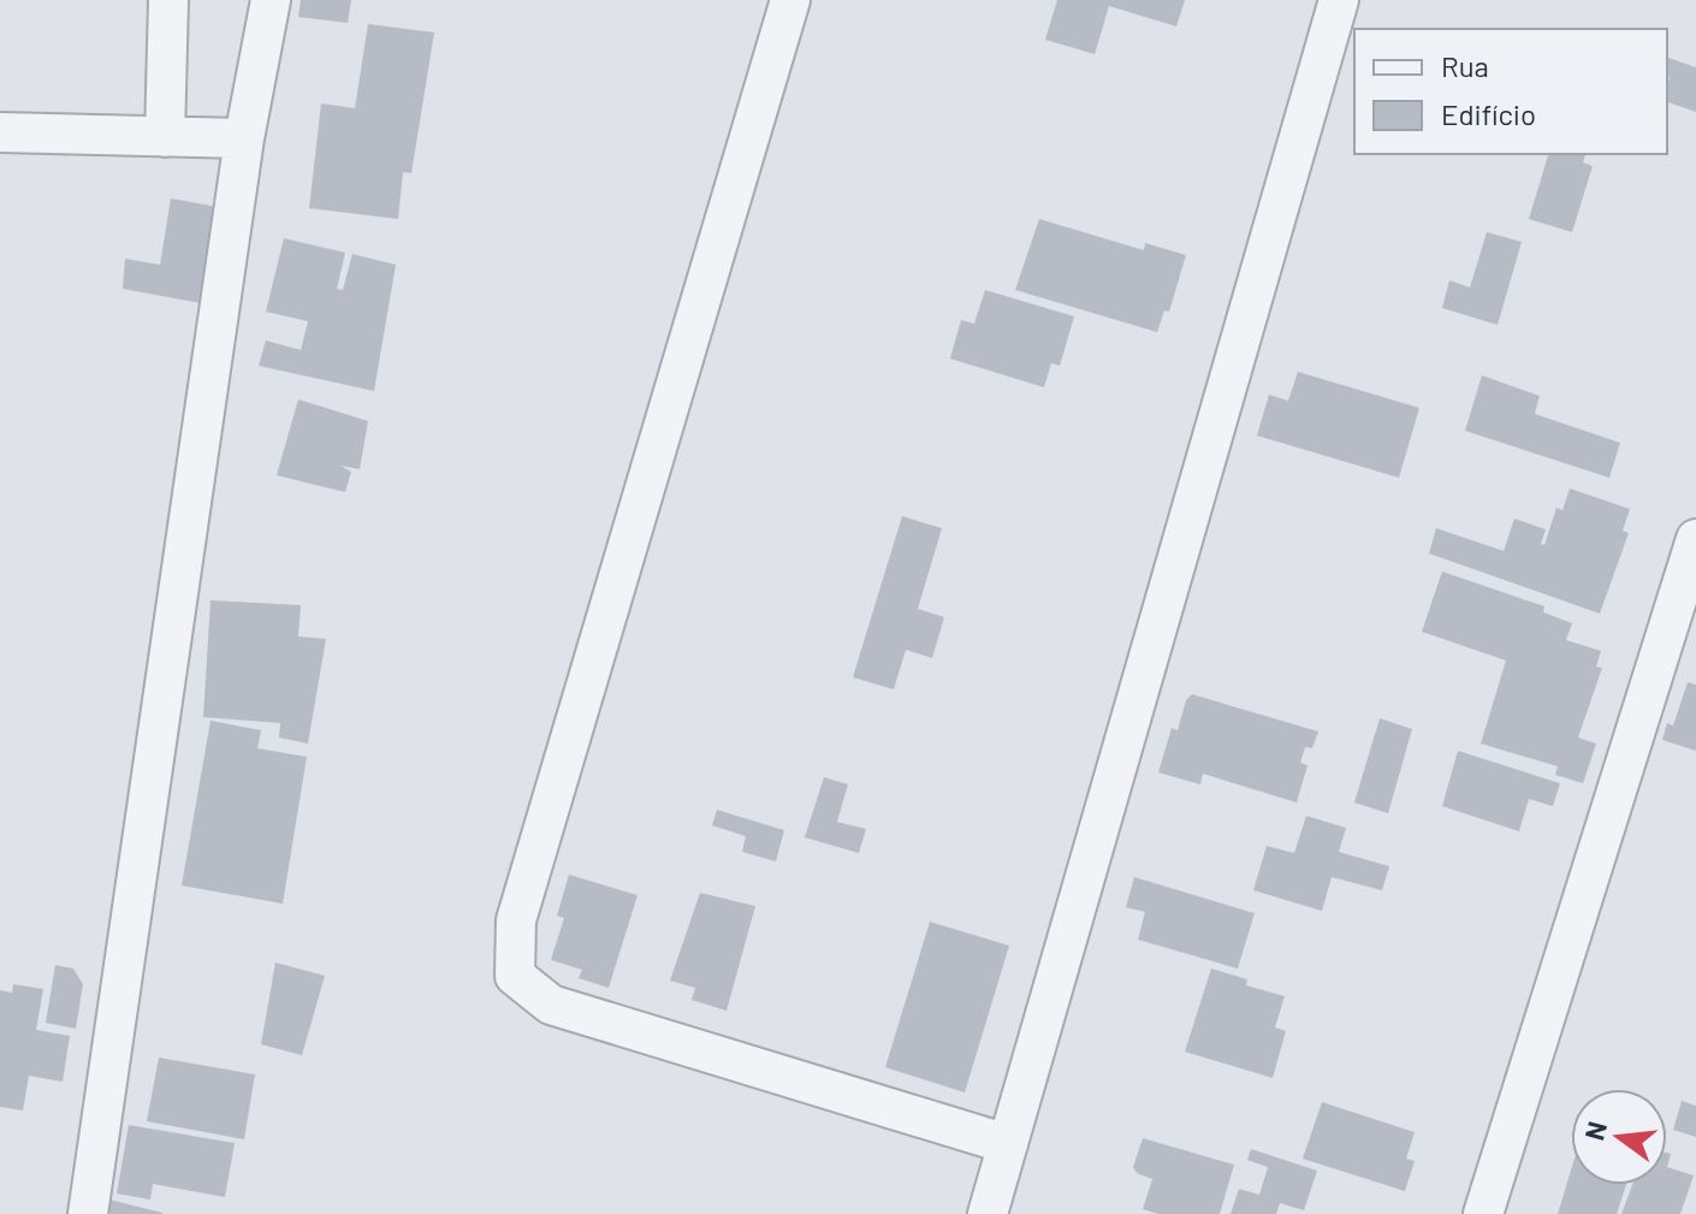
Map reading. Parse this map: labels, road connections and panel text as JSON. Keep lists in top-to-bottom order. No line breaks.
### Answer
{"legend":["Rua","Edifício"],"north":"left"}
